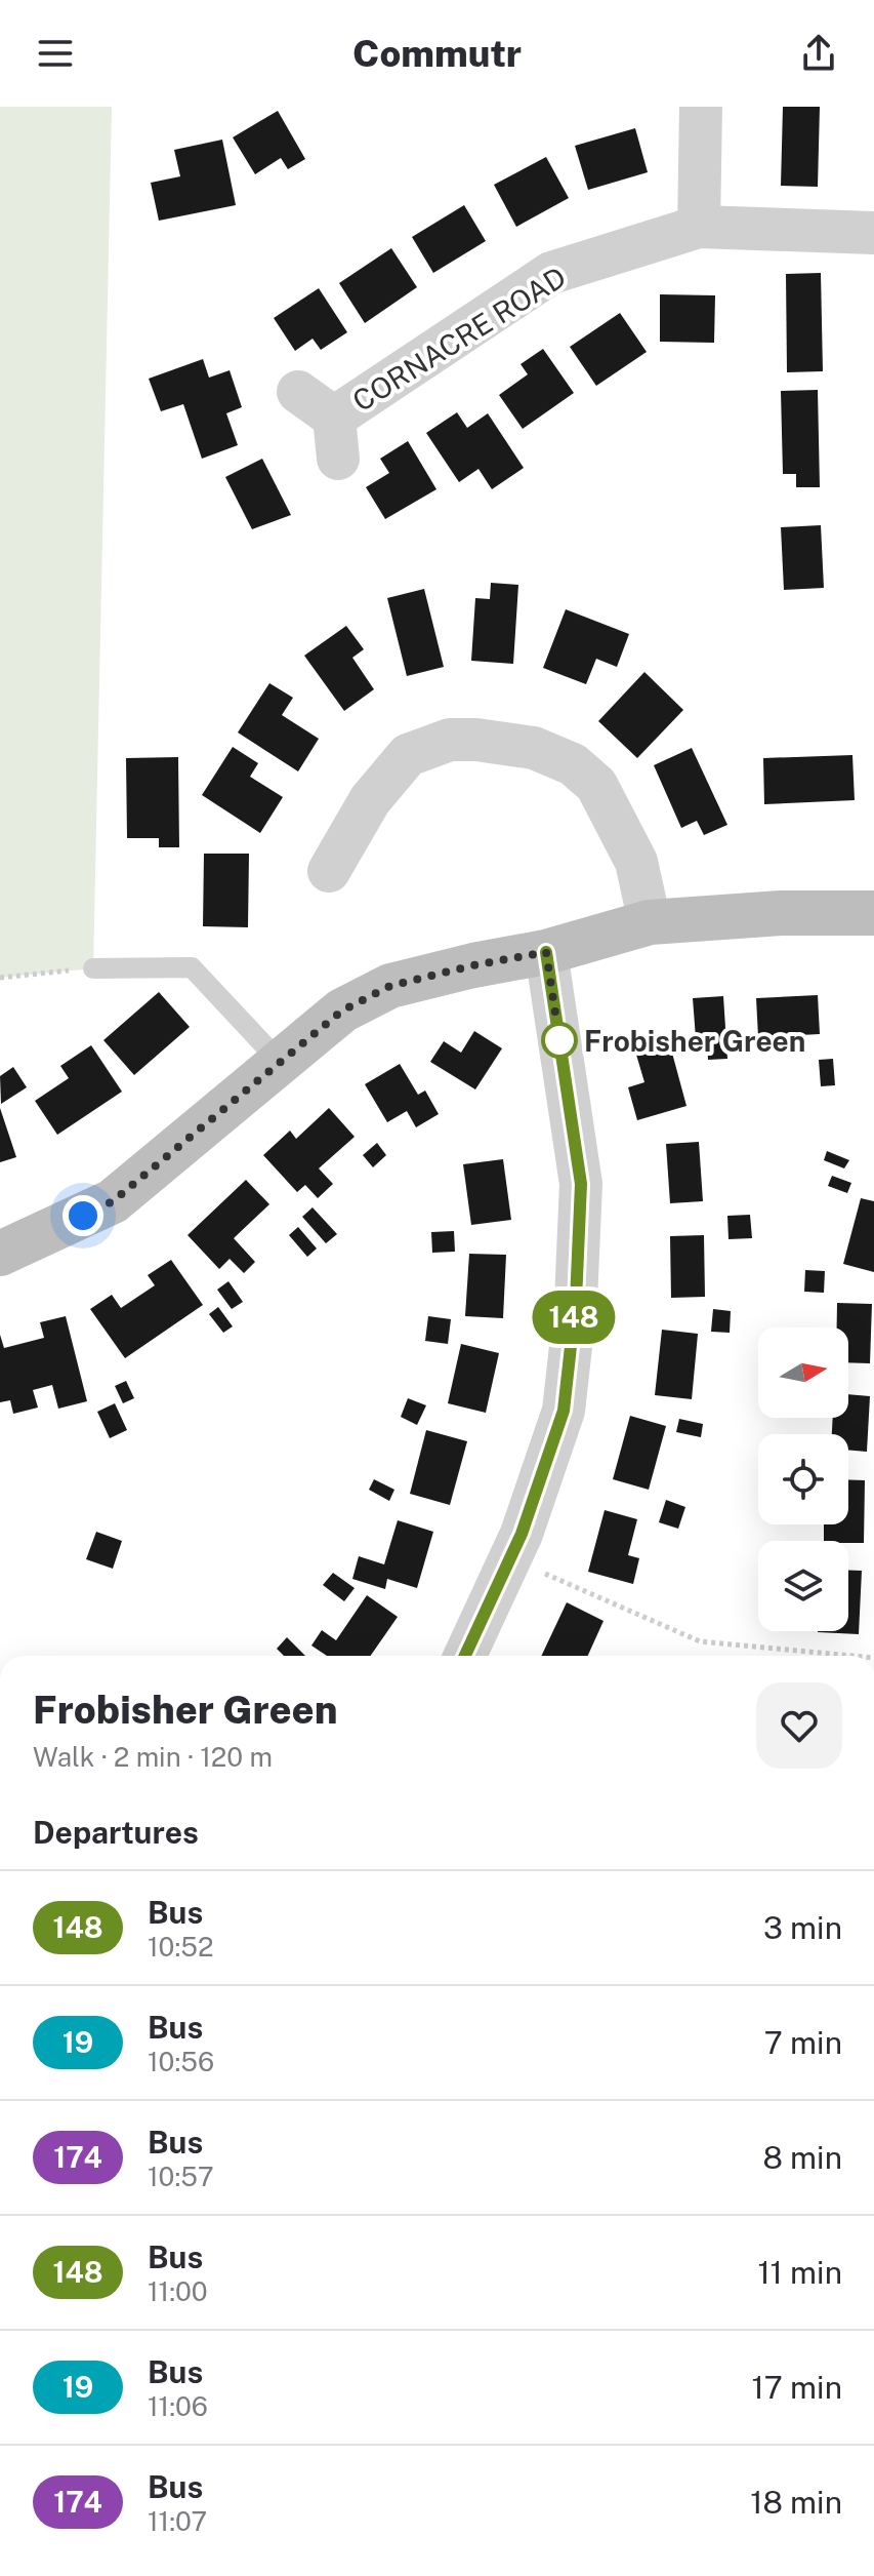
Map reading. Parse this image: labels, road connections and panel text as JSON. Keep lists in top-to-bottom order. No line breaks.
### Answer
{"streets":{"street":["CORNACRE ROAD"]},"places":["Frobisher Green"],"lines":["bus line 148"],"north":"right","page":{"header":"Commutr","on_map":"148","heading":[["Frobisher Green","Walk · 2 min · 120 m"],"Departures"],"list":[{"mark":"148","name":"Bus","note":"10:52","value":"3 min"},{"mark":"19","name":"Bus","note":"10:56","value":"7 min"},{"mark":"174","name":"Bus","note":"10:57","value":"8 min"},{"mark":"148","name":"Bus","note":"11:00","value":"11 min"},{"mark":"19","name":"Bus","note":"11:06","value":"17 min"},{"mark":"174","name":"Bus","note":"11:07","value":"18 min"}]}}
